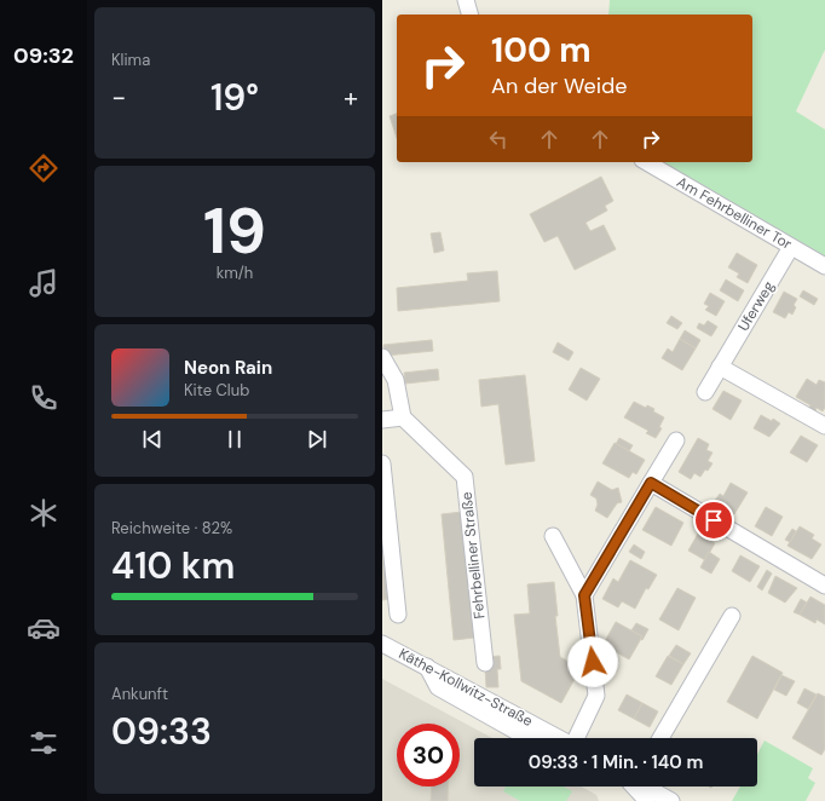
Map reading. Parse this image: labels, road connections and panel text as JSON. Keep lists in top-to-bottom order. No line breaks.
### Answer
{"streets":{"street":["Am Fehrbelliner Tor","Uferweg","Fehrbelliner Straße","Käthe-Kollwitz-Straße"]},"crossings":[["Am Fehrbelliner Tor","Uferweg"]],"page":{"tabs":"09:32","tile":["Klima",["19","km/h"],["Reichweite · 82%","410 km"],["Ankunft","09:33"]],"turn":["100 m","An der Weide"],"heat":["−","19°","+"],"song":["Neon Rain","Kite Club"],"limit":"30","trip":"09:33 · 1 Min. · 140 m"}}
